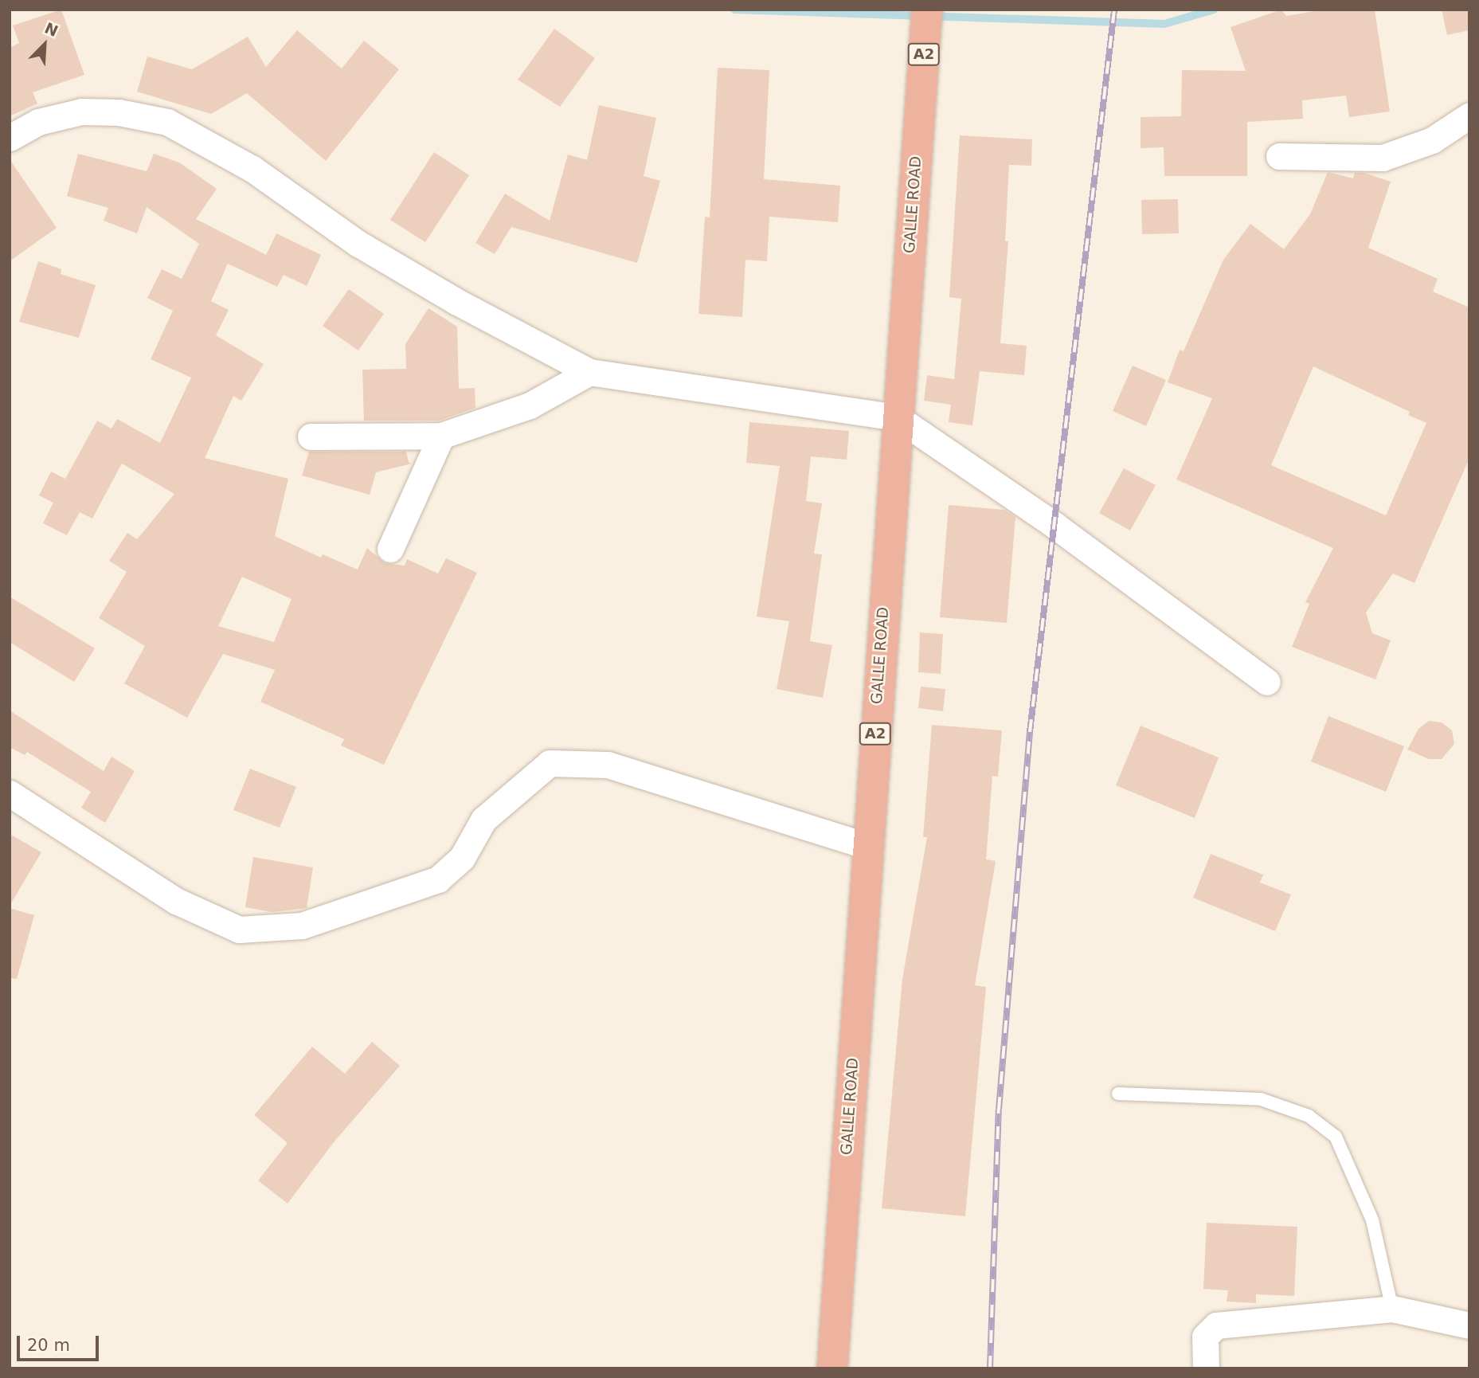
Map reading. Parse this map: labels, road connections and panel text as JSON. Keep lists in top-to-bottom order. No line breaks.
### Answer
{"streets":{"highway":["A2","GALLE ROAD"]},"scale_bar":"20 m","north":"top right"}
